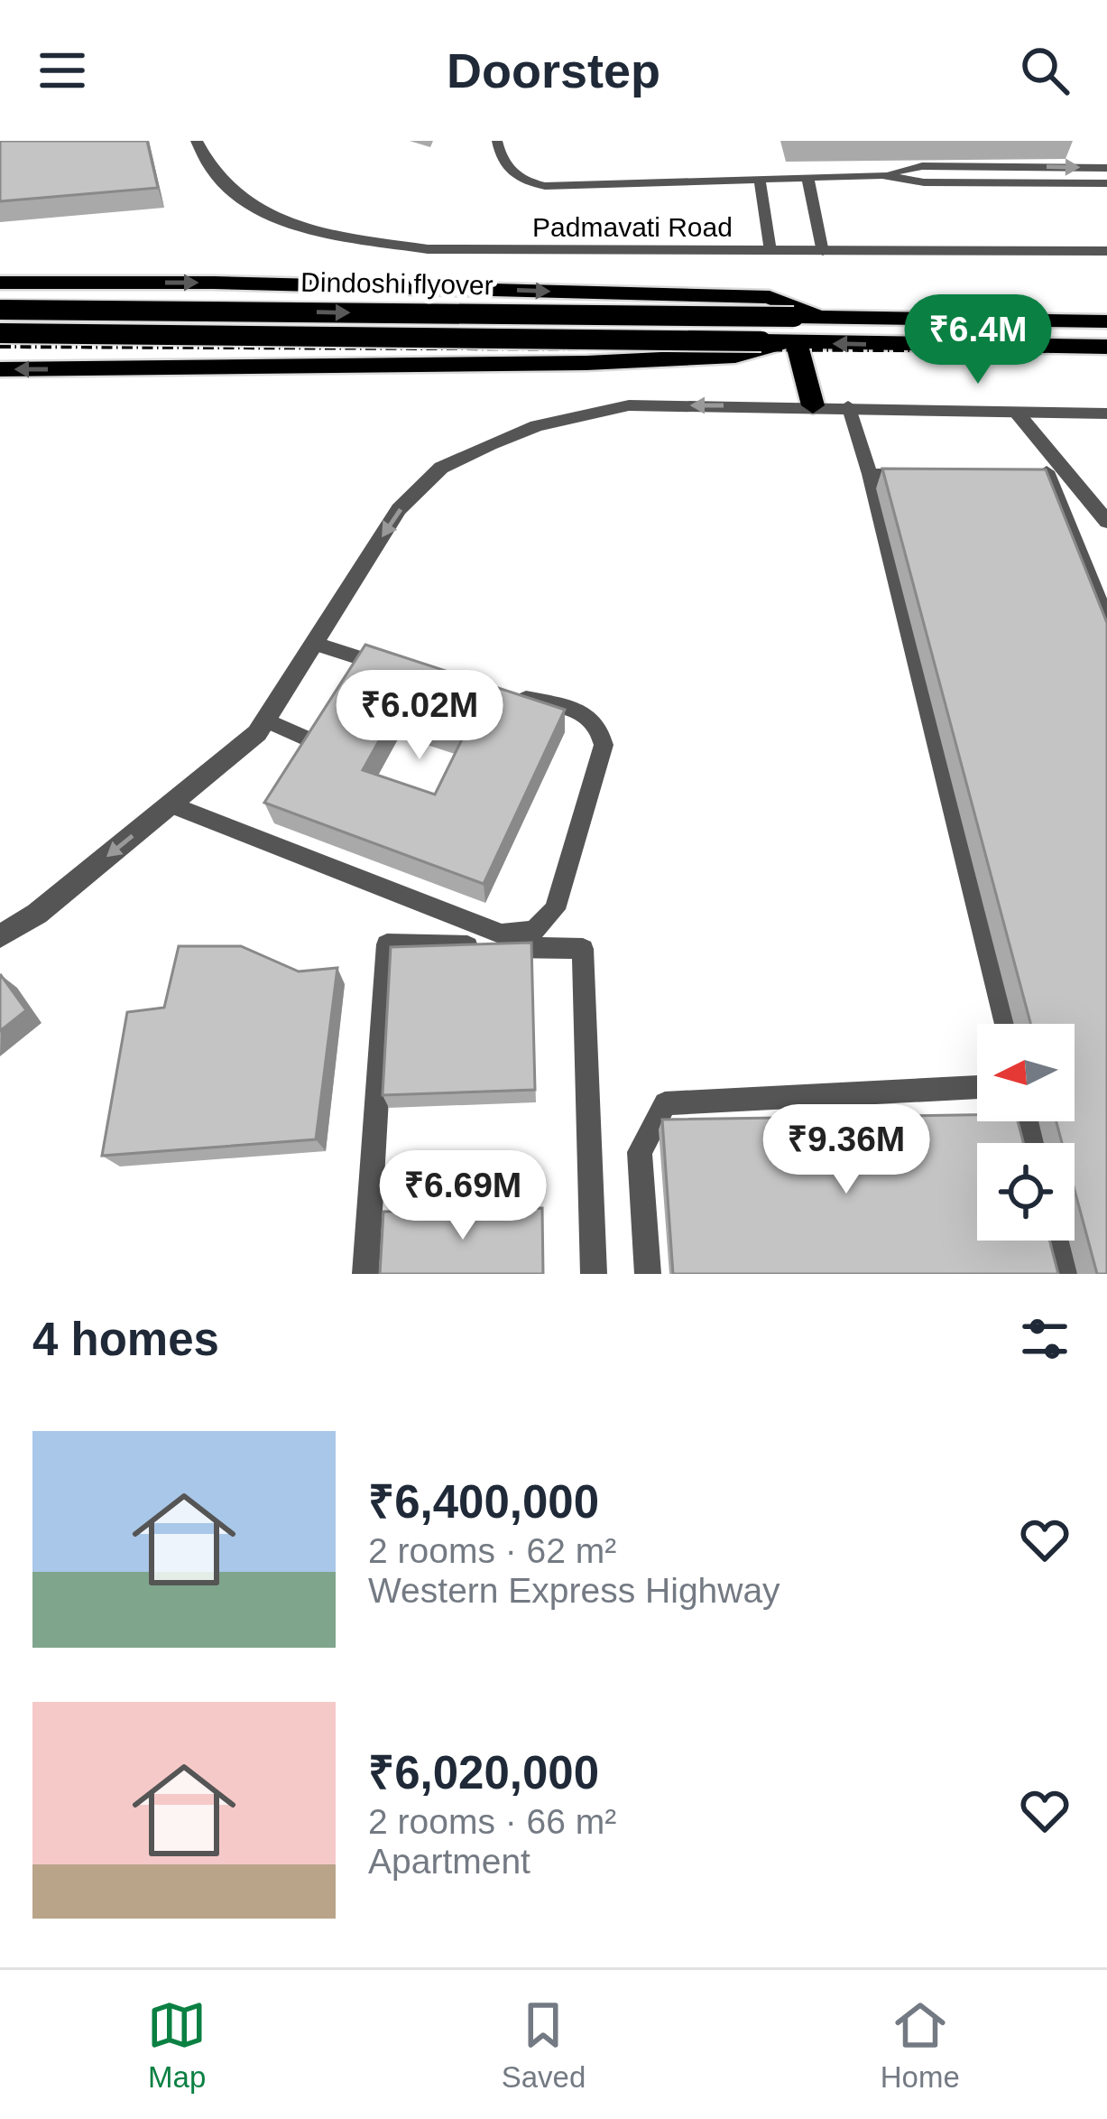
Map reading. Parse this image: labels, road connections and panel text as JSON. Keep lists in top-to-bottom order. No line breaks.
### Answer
{"streets":{"highway":["Dindoshi flyover"],"street":["Padmavati Road"]},"north":"left","page":{"header":"Doorstep","price":["₹6.4M","₹6.02M","₹9.36M","₹6.69M"],"heading":"4 homes","list":[{"name":"₹6,400,000","note":"2 rooms · 62 m² · Western Express Highway"},{"name":"₹6,020,000","note":"2 rooms · 66 m² · Apartment"}],"tabs":["Map","Saved","Home"]}}
